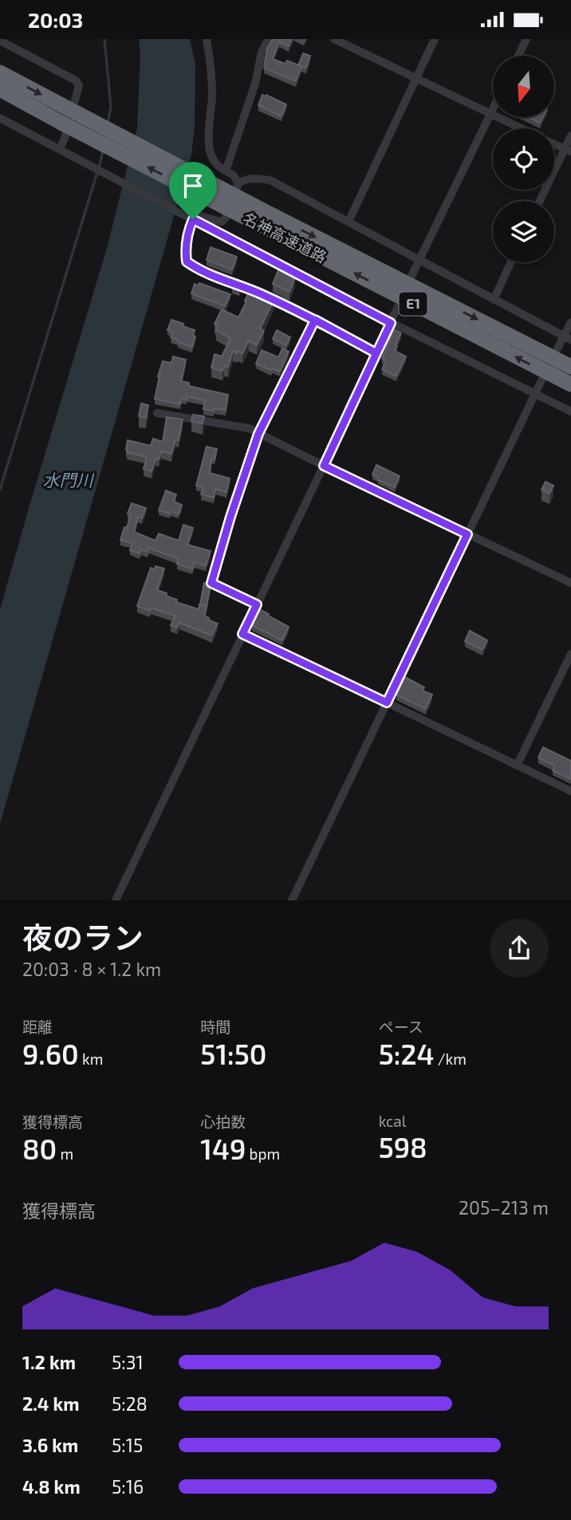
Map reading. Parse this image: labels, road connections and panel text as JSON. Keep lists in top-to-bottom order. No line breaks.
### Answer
{"streets":{"highway":["名神高速道路","E1"]},"water":["水門川"],"north":"bottom","page":{"status":"20:03","heading":["夜のラン","20:03 · 8 × 1.2 km"],"stats":[["距離","9.60 km"],["時間","51:50"],["ペース","5:24 /km"],["獲得標高","80 m"],["心拍数","149 bpm"],["kcal","598"]],"chart":["獲得標高","205–213 m"],"list":[{"name":"1.2 km","note":"5:31"},{"name":"2.4 km","note":"5:28"},{"name":"3.6 km","note":"5:15"},{"name":"4.8 km","note":"5:16"}]}}
